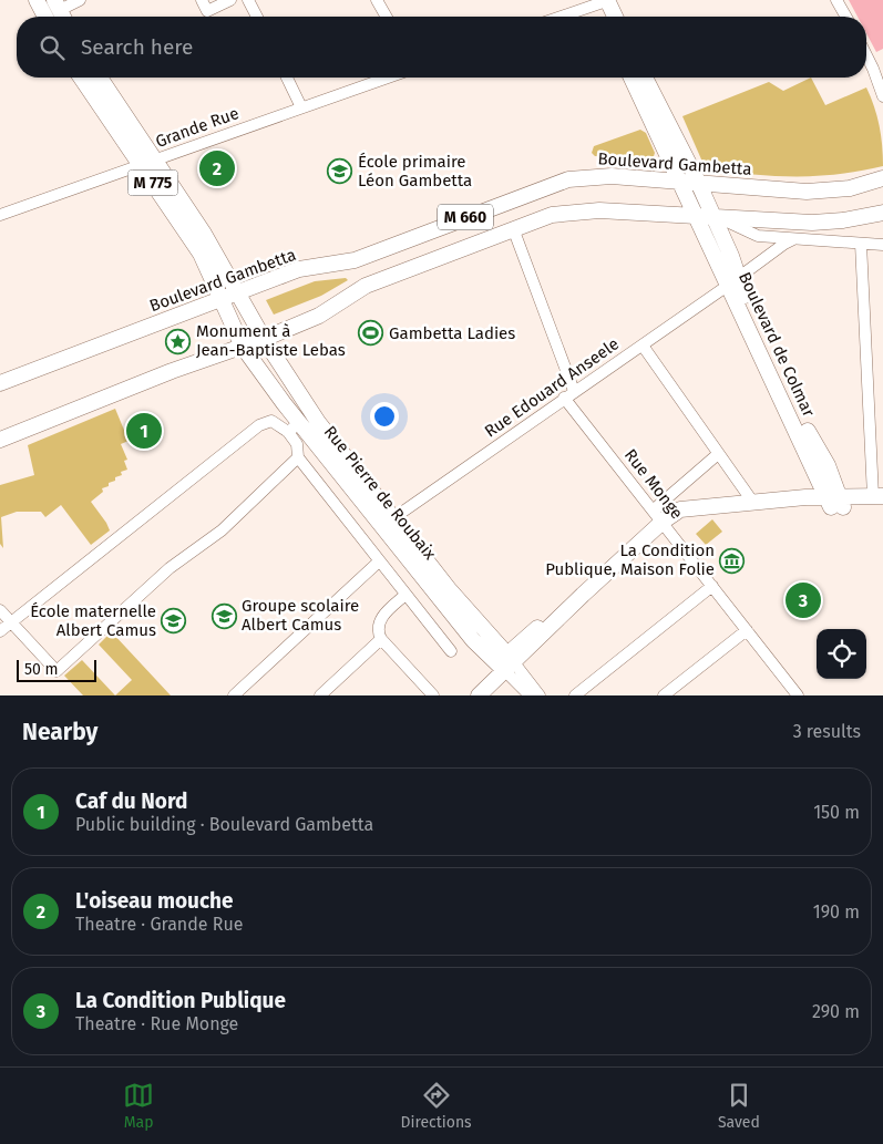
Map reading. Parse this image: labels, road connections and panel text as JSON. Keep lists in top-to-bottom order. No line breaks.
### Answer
{"streets":{"main road":["Boulevard Gambetta","M 775","M 660","Boulevard de Colmar","Rue Pierre de Roubaix"],"street":["Grande Rue","Rue Edouard Anseele","Rue Monge"]},"crossings":[["Grande Rue","M 775"],["Boulevard Gambetta","M 775"],["Boulevard Gambetta","Boulevard de Colmar"],["Boulevard Gambetta","Rue Pierre de Roubaix"],["M 775","Rue Pierre de Roubaix"],["M 660","Boulevard de Colmar"],["M 660","Rue Pierre de Roubaix"],["Boulevard de Colmar","Rue Edouard Anseele"],["Rue Edouard Anseele","Rue Monge"],["Rue Edouard Anseele","Rue Pierre de Roubaix"]],"places":{"school or university":["École primaire Léon Gambetta","Groupe scolaire Albert Camus","École maternelle Albert Camus"],"sports":["Gambetta Ladies"],"place":["Monument à Jean-Baptiste Lebas"],"museum":["La Condition Publique, Maison Folie"]},"scale_bar":"50 m","page":{"search":"Search here","pins":["2","1","3"],"scale":"50 m","heading":["Nearby","3 results"],"list":[{"mark":"1","name":"Caf du Nord","note":"Public building · Boulevard Gambetta","value":"150 m"},{"mark":"2","name":"L'oiseau mouche","note":"Theatre · Grande Rue","value":"190 m"},{"mark":"3","name":"La Condition Publique","note":"Theatre · Rue Monge","value":"290 m"}],"nav":["Map","Directions","Saved"]}}
